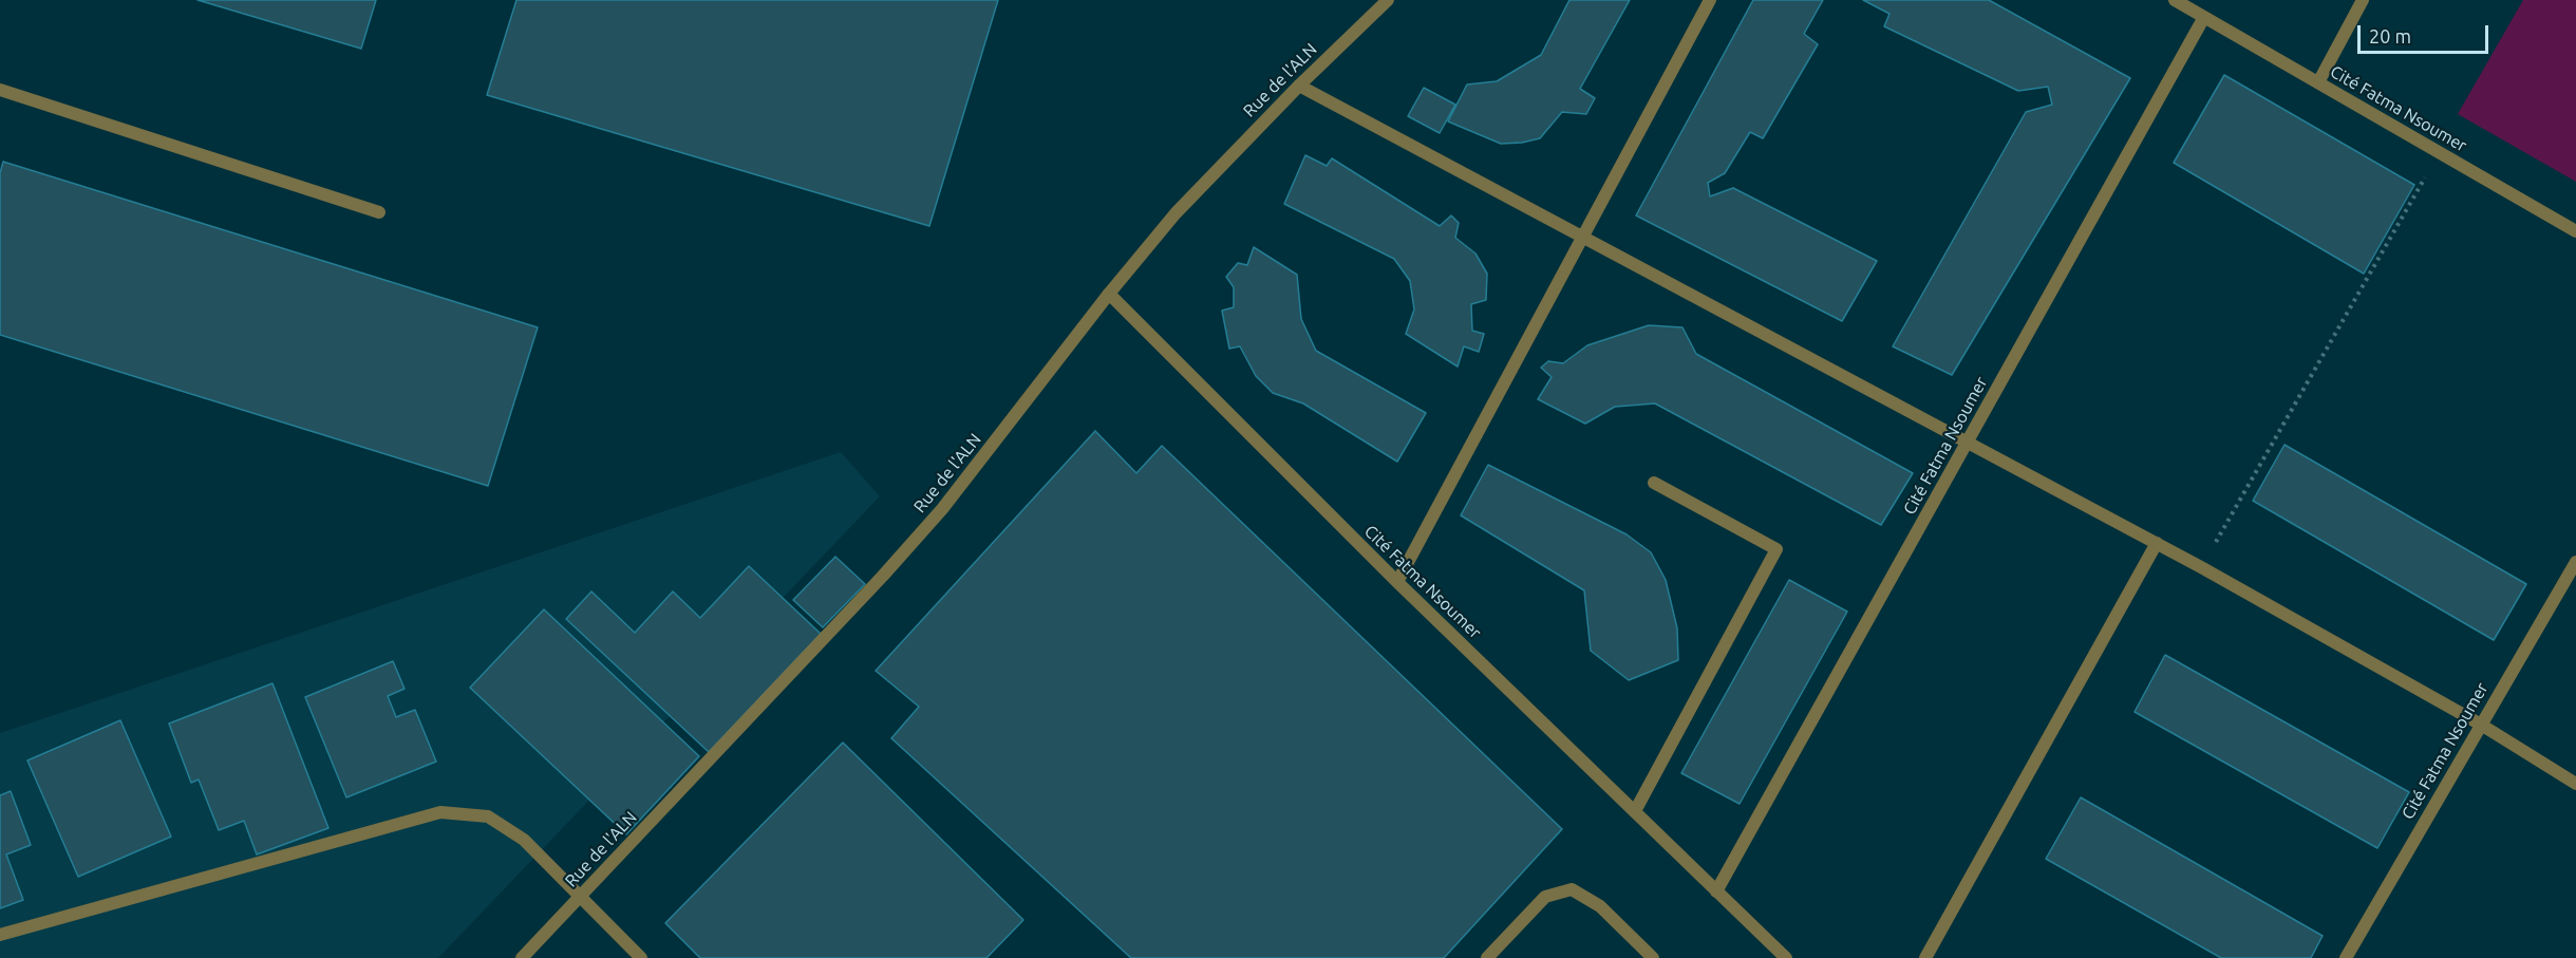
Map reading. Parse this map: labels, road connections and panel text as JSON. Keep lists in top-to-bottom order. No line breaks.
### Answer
{"streets":{"street":["Rue de l'ALN","Cité Fatma Nsoumer"]},"crossings":[["Rue de l'ALN","Cité Fatma Nsoumer"]],"scale_bar":"20 m"}
